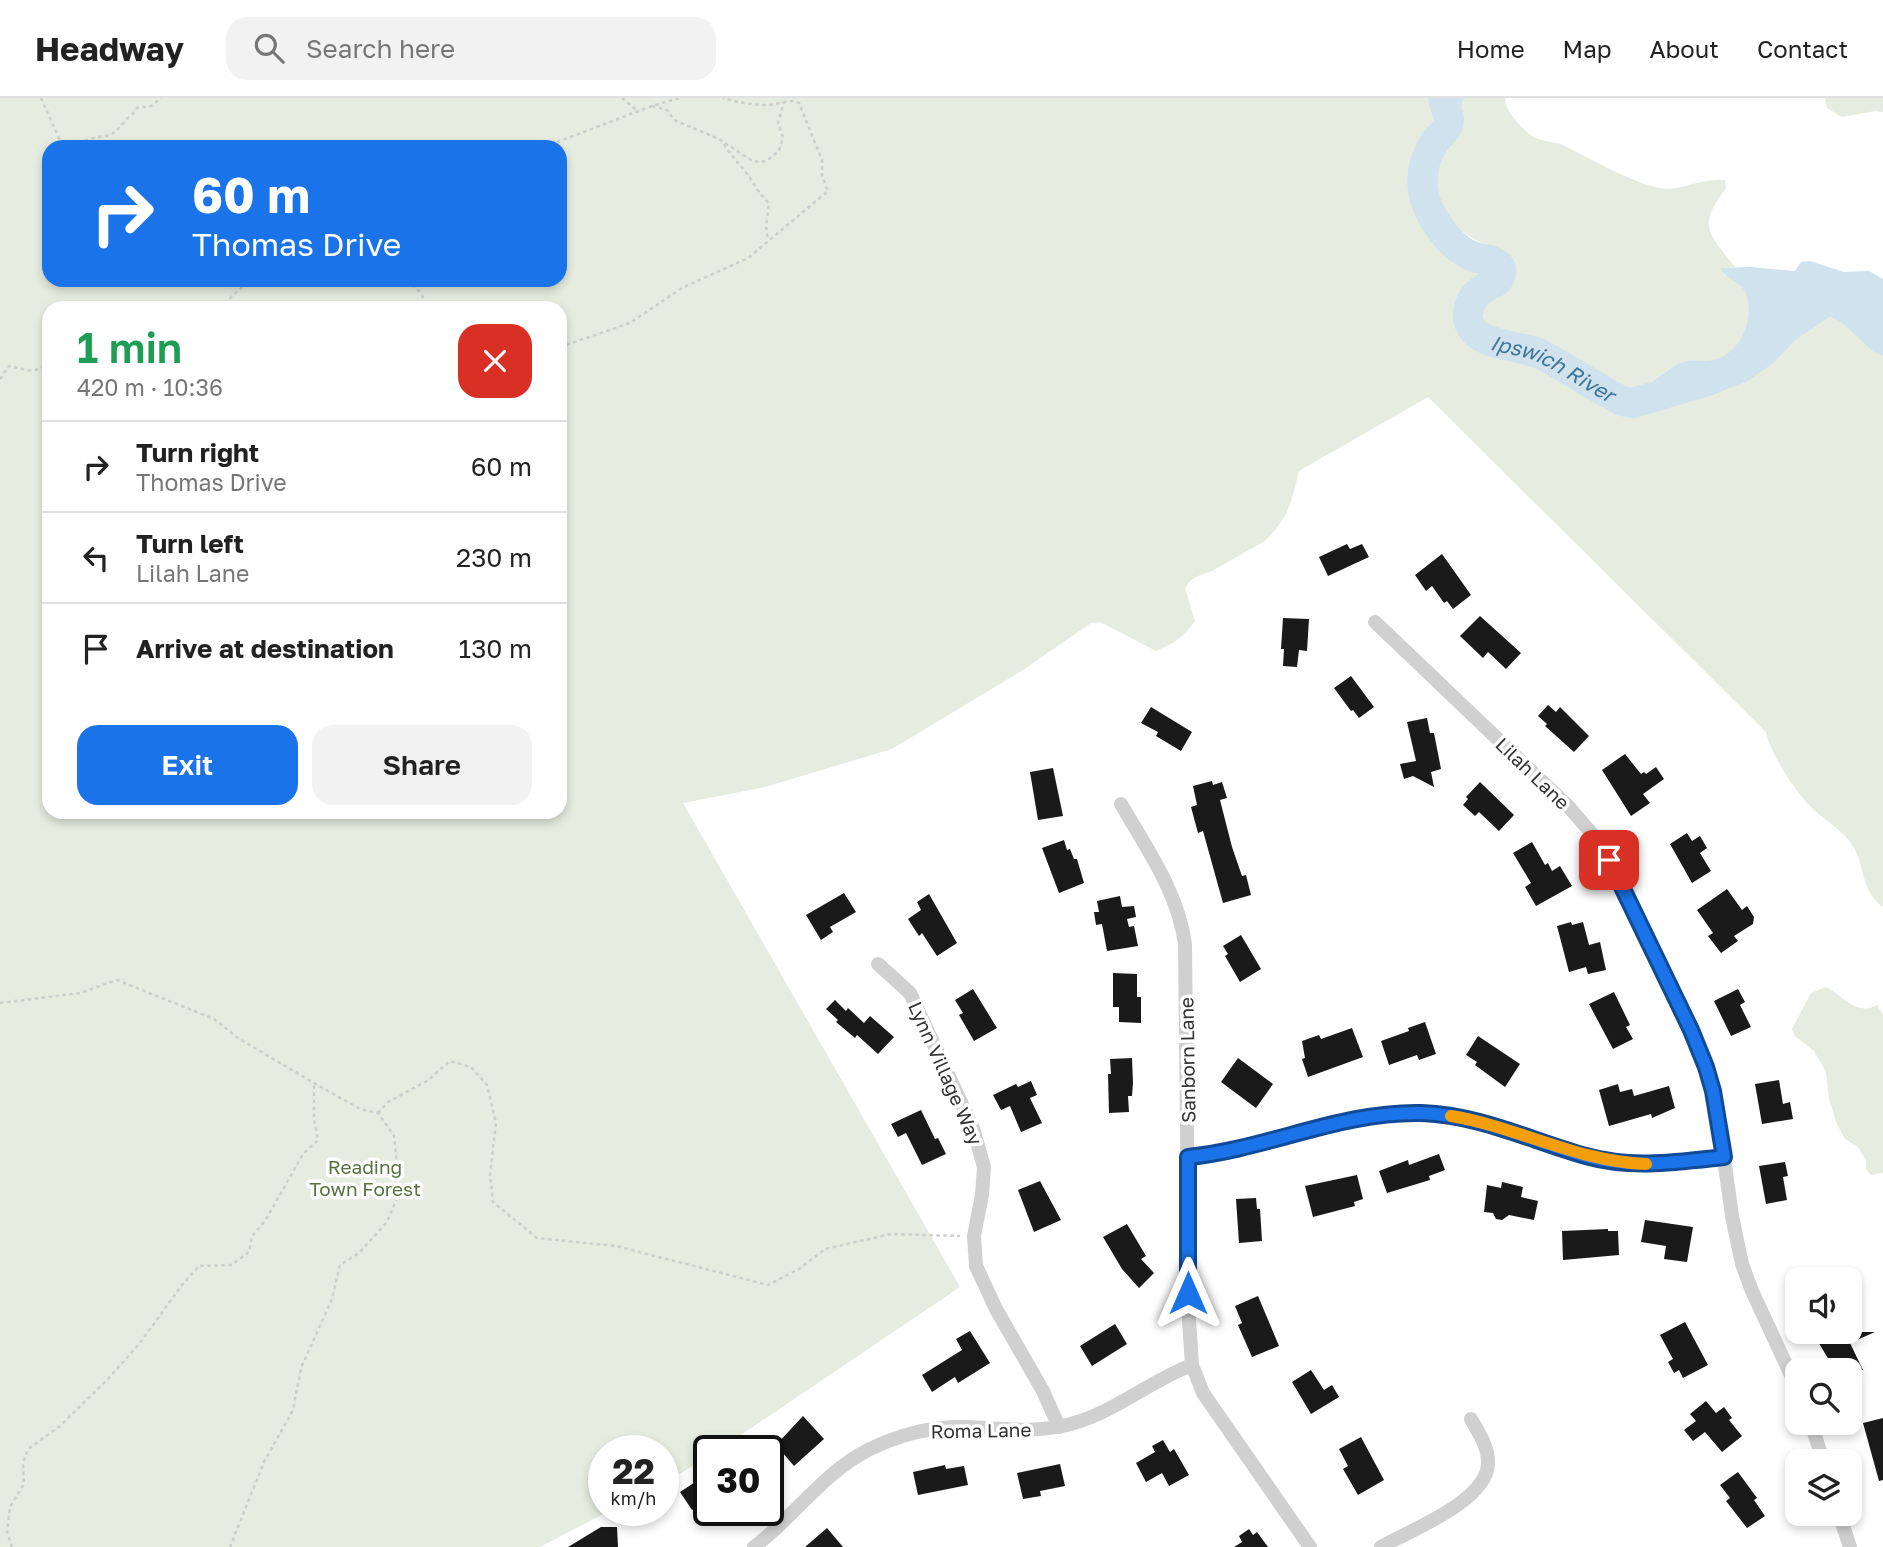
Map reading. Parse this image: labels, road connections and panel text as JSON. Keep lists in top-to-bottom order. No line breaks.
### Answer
{"streets":{"street":["Lilah Lane","Sanborn Lane","Lynn Village Way","Roma Lane"]},"crossings":[["Sanborn Lane","Roma Lane"],["Lynn Village Way","Roma Lane"]],"water":["Ipswich River"],"parks":["Reading Town Forest"],"page":{"header":"Headway","search":"Search here","nav":["Home","Map","About","Contact"],"turn":["60 m","Thomas Drive"],"heading":["1 min","420 m · 10:36"],"list":[{"name":"Turn right","note":"Thomas Drive","value":"60 m"},{"name":"Turn left","note":"Lilah Lane","value":"230 m"},{"name":"Arrive at destination","value":"130 m"}],"buttons":["Exit","Share"],"speed":"22 km/h","limit":"30"}}
